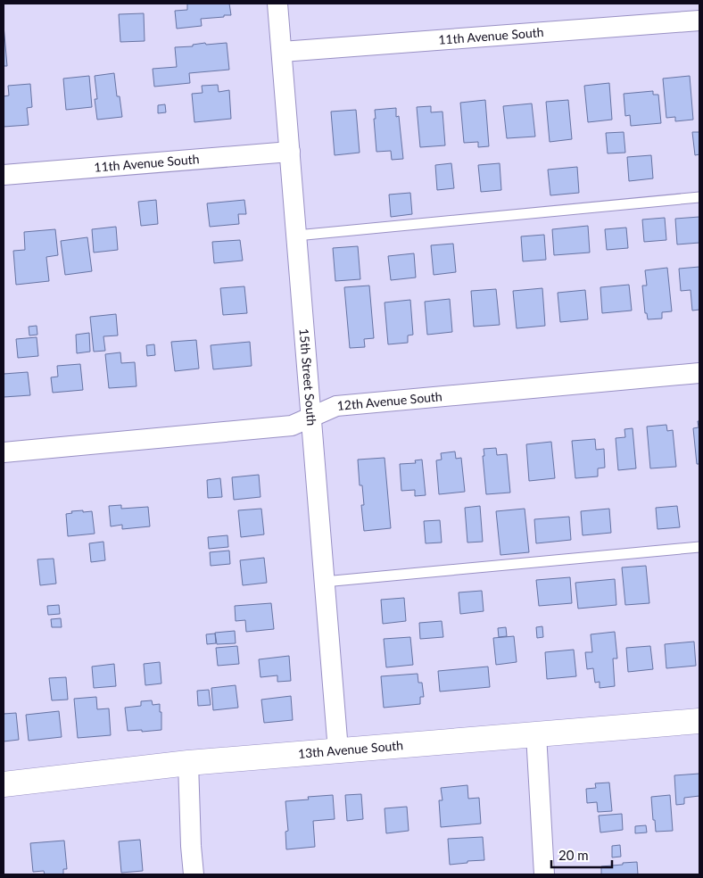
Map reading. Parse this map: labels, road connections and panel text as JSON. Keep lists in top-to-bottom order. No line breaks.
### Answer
{"streets":{"main road":["13th Avenue South"],"street":["11th Avenue South","15th Street South","12th Avenue South"]},"crossings":[["11th Avenue South","15th Street South"],["15th Street South","12th Avenue South"],["15th Street South","13th Avenue South"]],"scale_bar":"20 m"}
